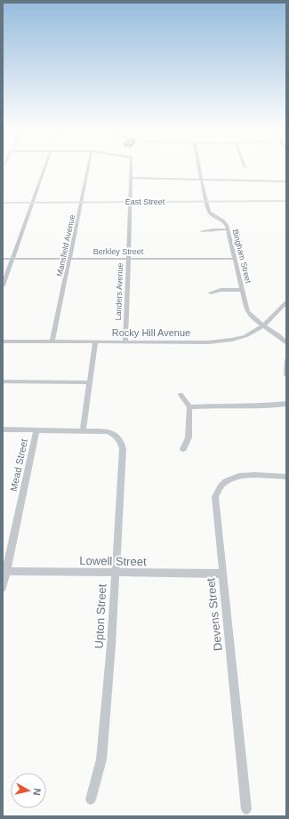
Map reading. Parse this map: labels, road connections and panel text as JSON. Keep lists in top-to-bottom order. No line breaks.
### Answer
{"streets":{"main road":["East Street"],"street":["Mansfield Avenue","Berkley Street","Bingham Street","Landers Avenue","Rocky Hill Avenue","Mead Street","Lowell Street","Devens Street","Upton Street"]},"crossings":[["East Street","Mansfield Avenue"],["East Street","Bingham Street"],["East Street","Landers Avenue"],["Mansfield Avenue","Berkley Street"],["Mansfield Avenue","Rocky Hill Avenue"],["Berkley Street","Bingham Street"],["Berkley Street","Landers Avenue"],["Bingham Street","Rocky Hill Avenue"],["Landers Avenue","Rocky Hill Avenue"],["Mead Street","Lowell Street"],["Lowell Street","Devens Street"],["Lowell Street","Upton Street"]],"north":"right"}
